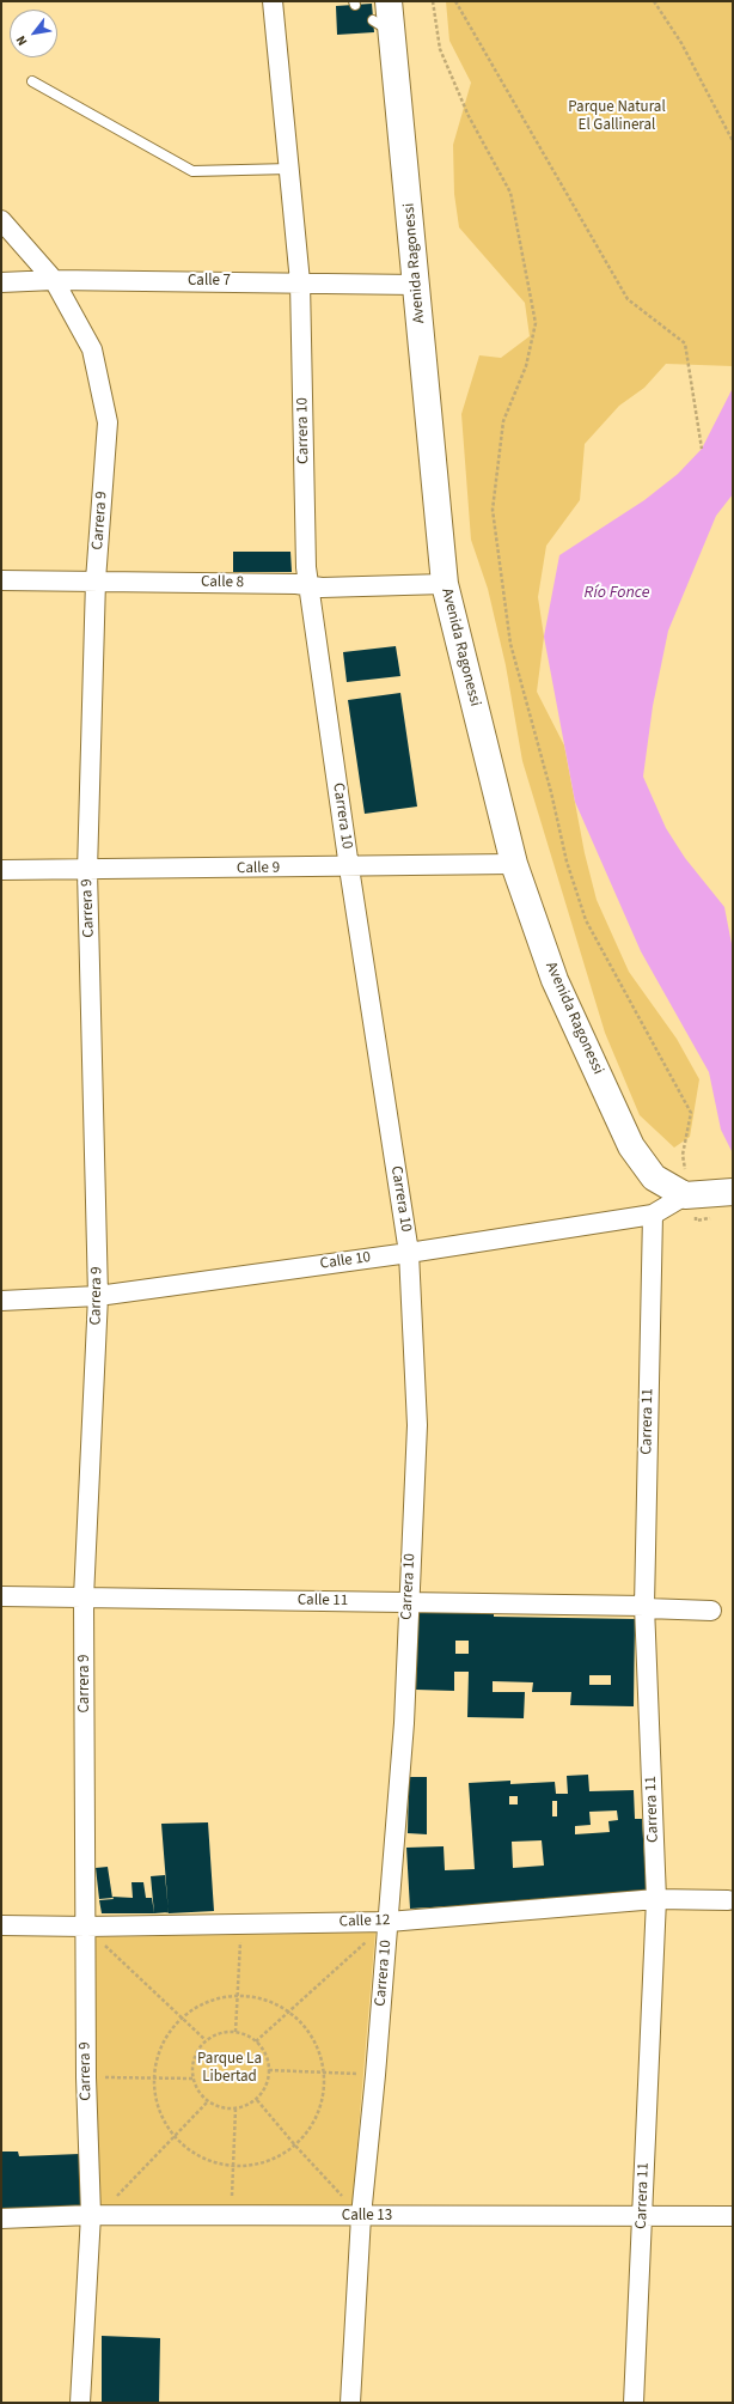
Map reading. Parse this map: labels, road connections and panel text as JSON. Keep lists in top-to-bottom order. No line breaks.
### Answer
{"streets":{"highway":["Avenida Ragonessi"],"street":["Calle 7","Carrera 10","Carrera 9","Calle 8","Calle 9","Calle 10","Carrera 11","Calle 11","Calle 12","Calle 13"]},"crossings":[["Avenida Ragonessi","Calle 7"],["Avenida Ragonessi","Calle 8"],["Avenida Ragonessi","Calle 9"],["Avenida Ragonessi","Calle 10"],["Calle 7","Carrera 10"],["Calle 7","Carrera 9"],["Carrera 10","Calle 8"],["Carrera 10","Calle 9"],["Carrera 10","Calle 10"],["Carrera 10","Calle 11"],["Carrera 10","Calle 12"],["Carrera 10","Calle 13"],["Carrera 9","Calle 8"],["Carrera 9","Calle 9"],["Carrera 9","Calle 10"],["Carrera 9","Calle 11"],["Carrera 9","Calle 12"],["Carrera 9","Calle 13"],["Calle 10","Carrera 11"],["Carrera 11","Calle 11"],["Carrera 11","Calle 12"],["Carrera 11","Calle 13"]],"water":["Río Fonce"],"parks":["Parque Natural El Gallineral","Parque La Libertad"],"north":"bottom left"}
